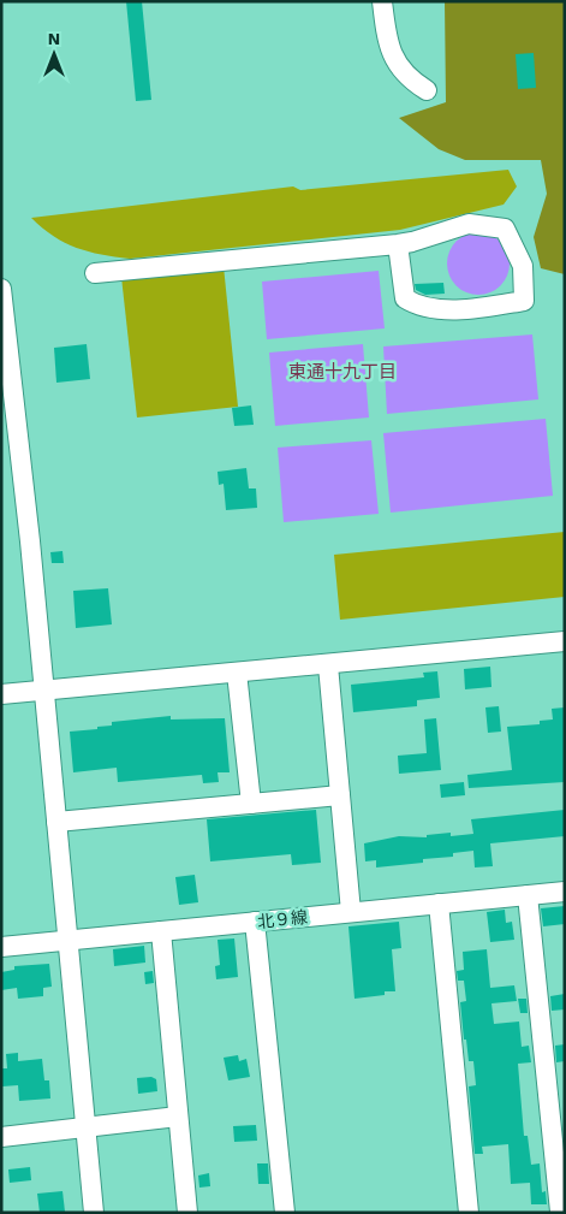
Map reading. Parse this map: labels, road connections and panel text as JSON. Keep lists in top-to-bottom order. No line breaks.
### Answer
{"streets":{"street":["北９線"]},"districts":["東通十九丁目"],"north":"top"}
